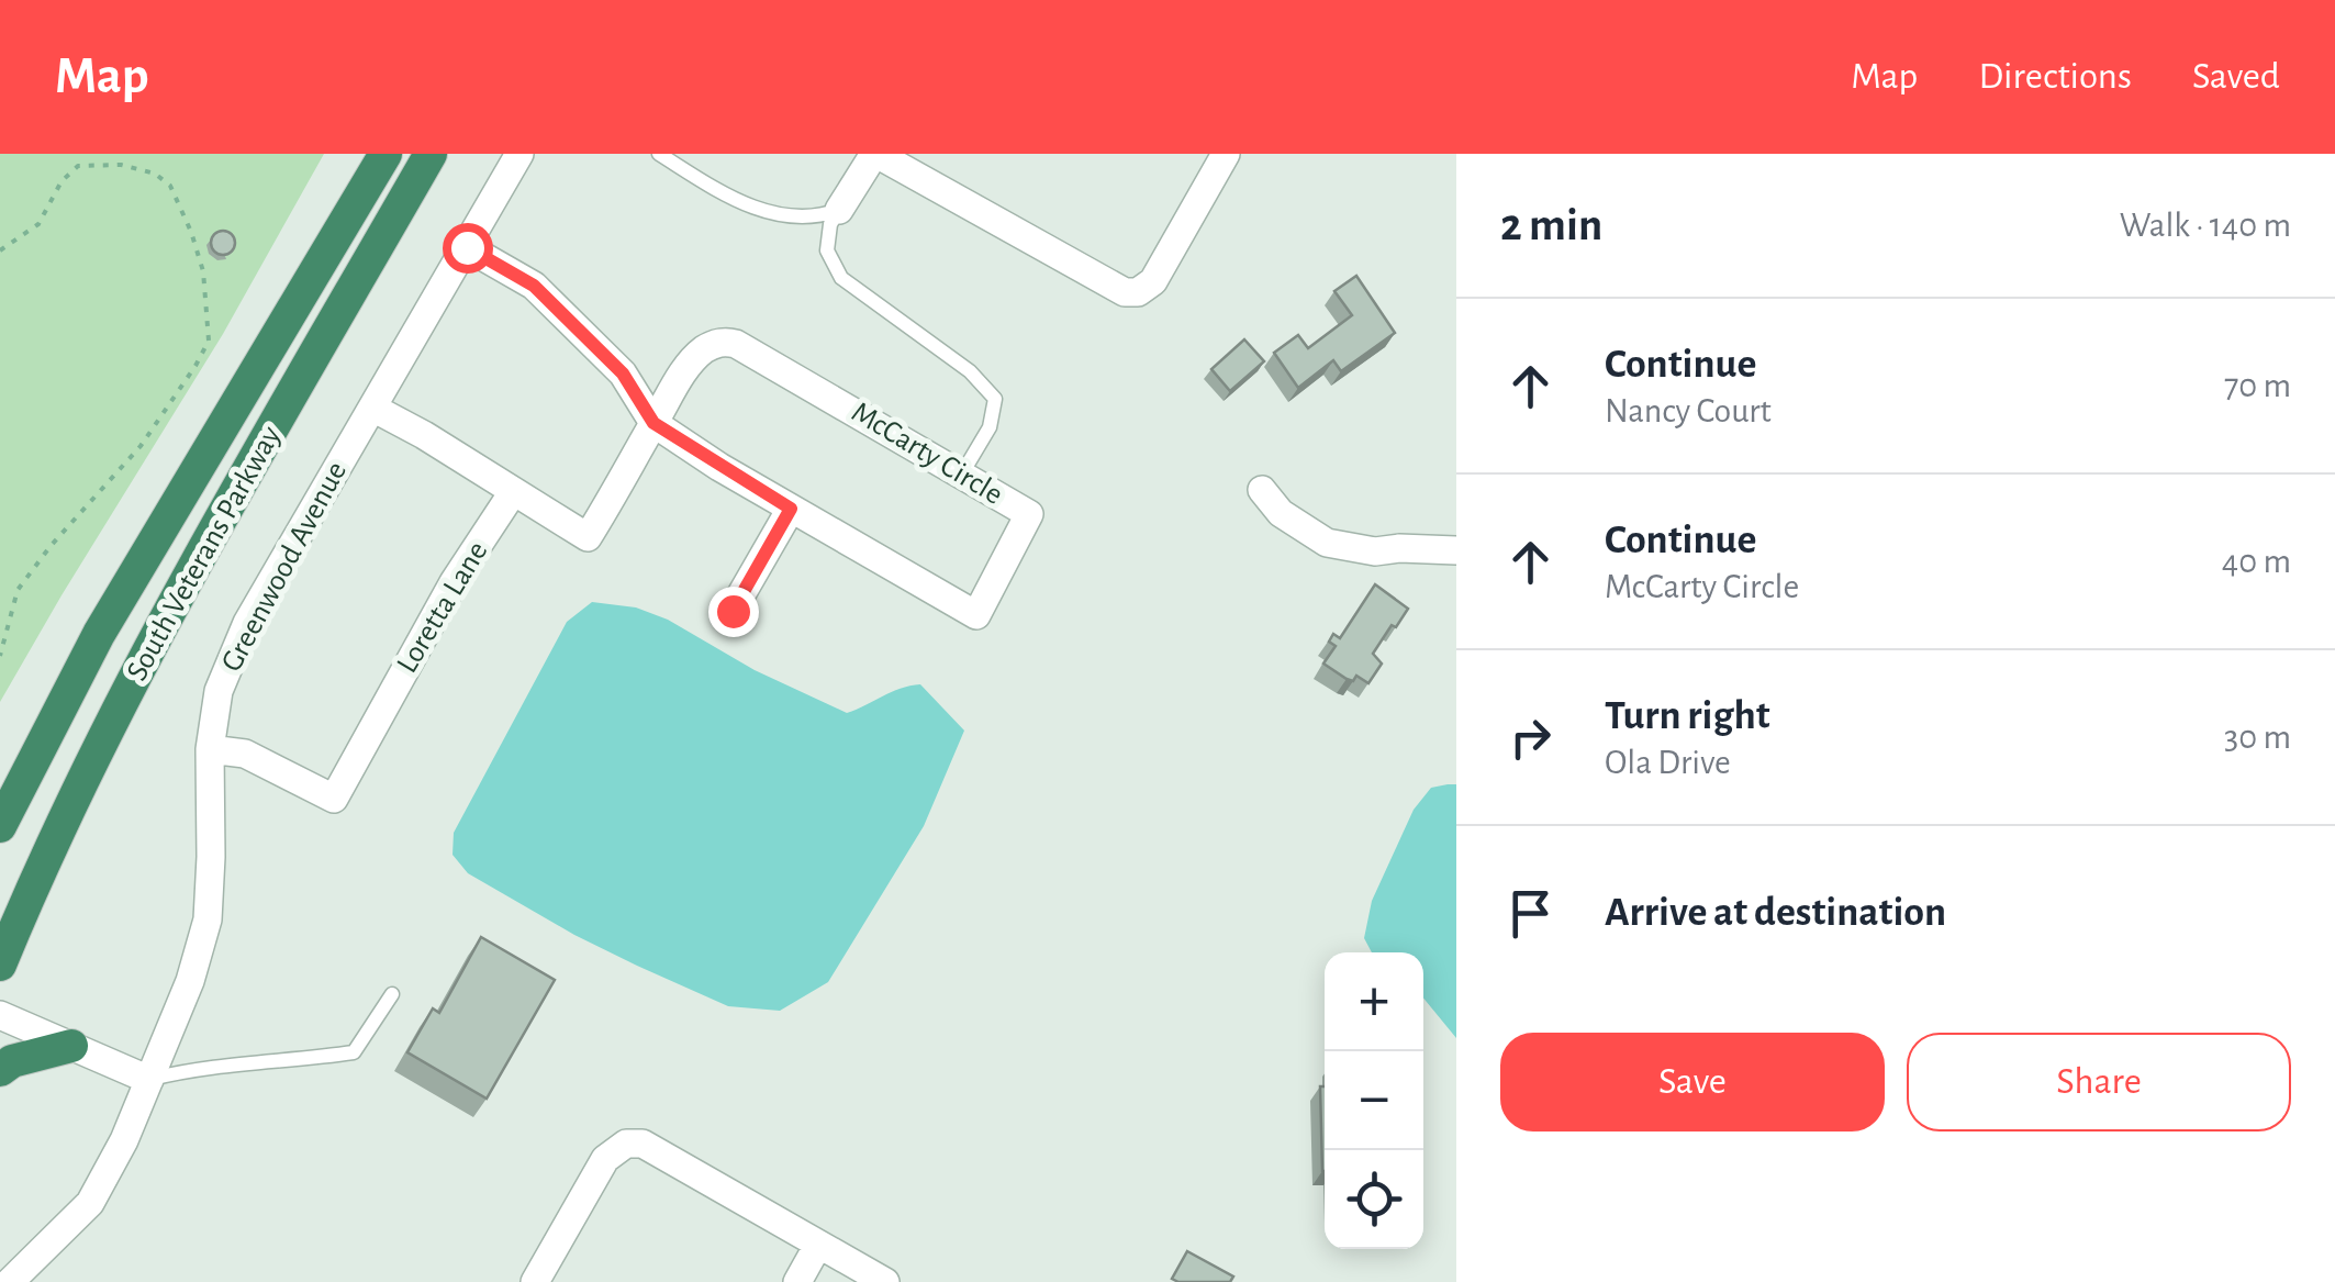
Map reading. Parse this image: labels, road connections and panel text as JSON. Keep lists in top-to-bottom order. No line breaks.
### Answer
{"streets":{"highway":["South Veterans Parkway"],"street":["McCarty Circle","Greenwood Avenue","Loretta Lane"]},"crossings":[["Greenwood Avenue","Loretta Lane"]],"page":{"header":"Map","nav":["Map","Directions","Saved"],"heading":["2 min","Walk · 140 m"],"list":[["Continue","Nancy Court","70 m"],["Continue","McCarty Circle","40 m"],["Turn right","Ola Drive","30 m"],"Arrive at destination"],"map_buttons":["+","−"],"buttons":["Save","Share"]}}
